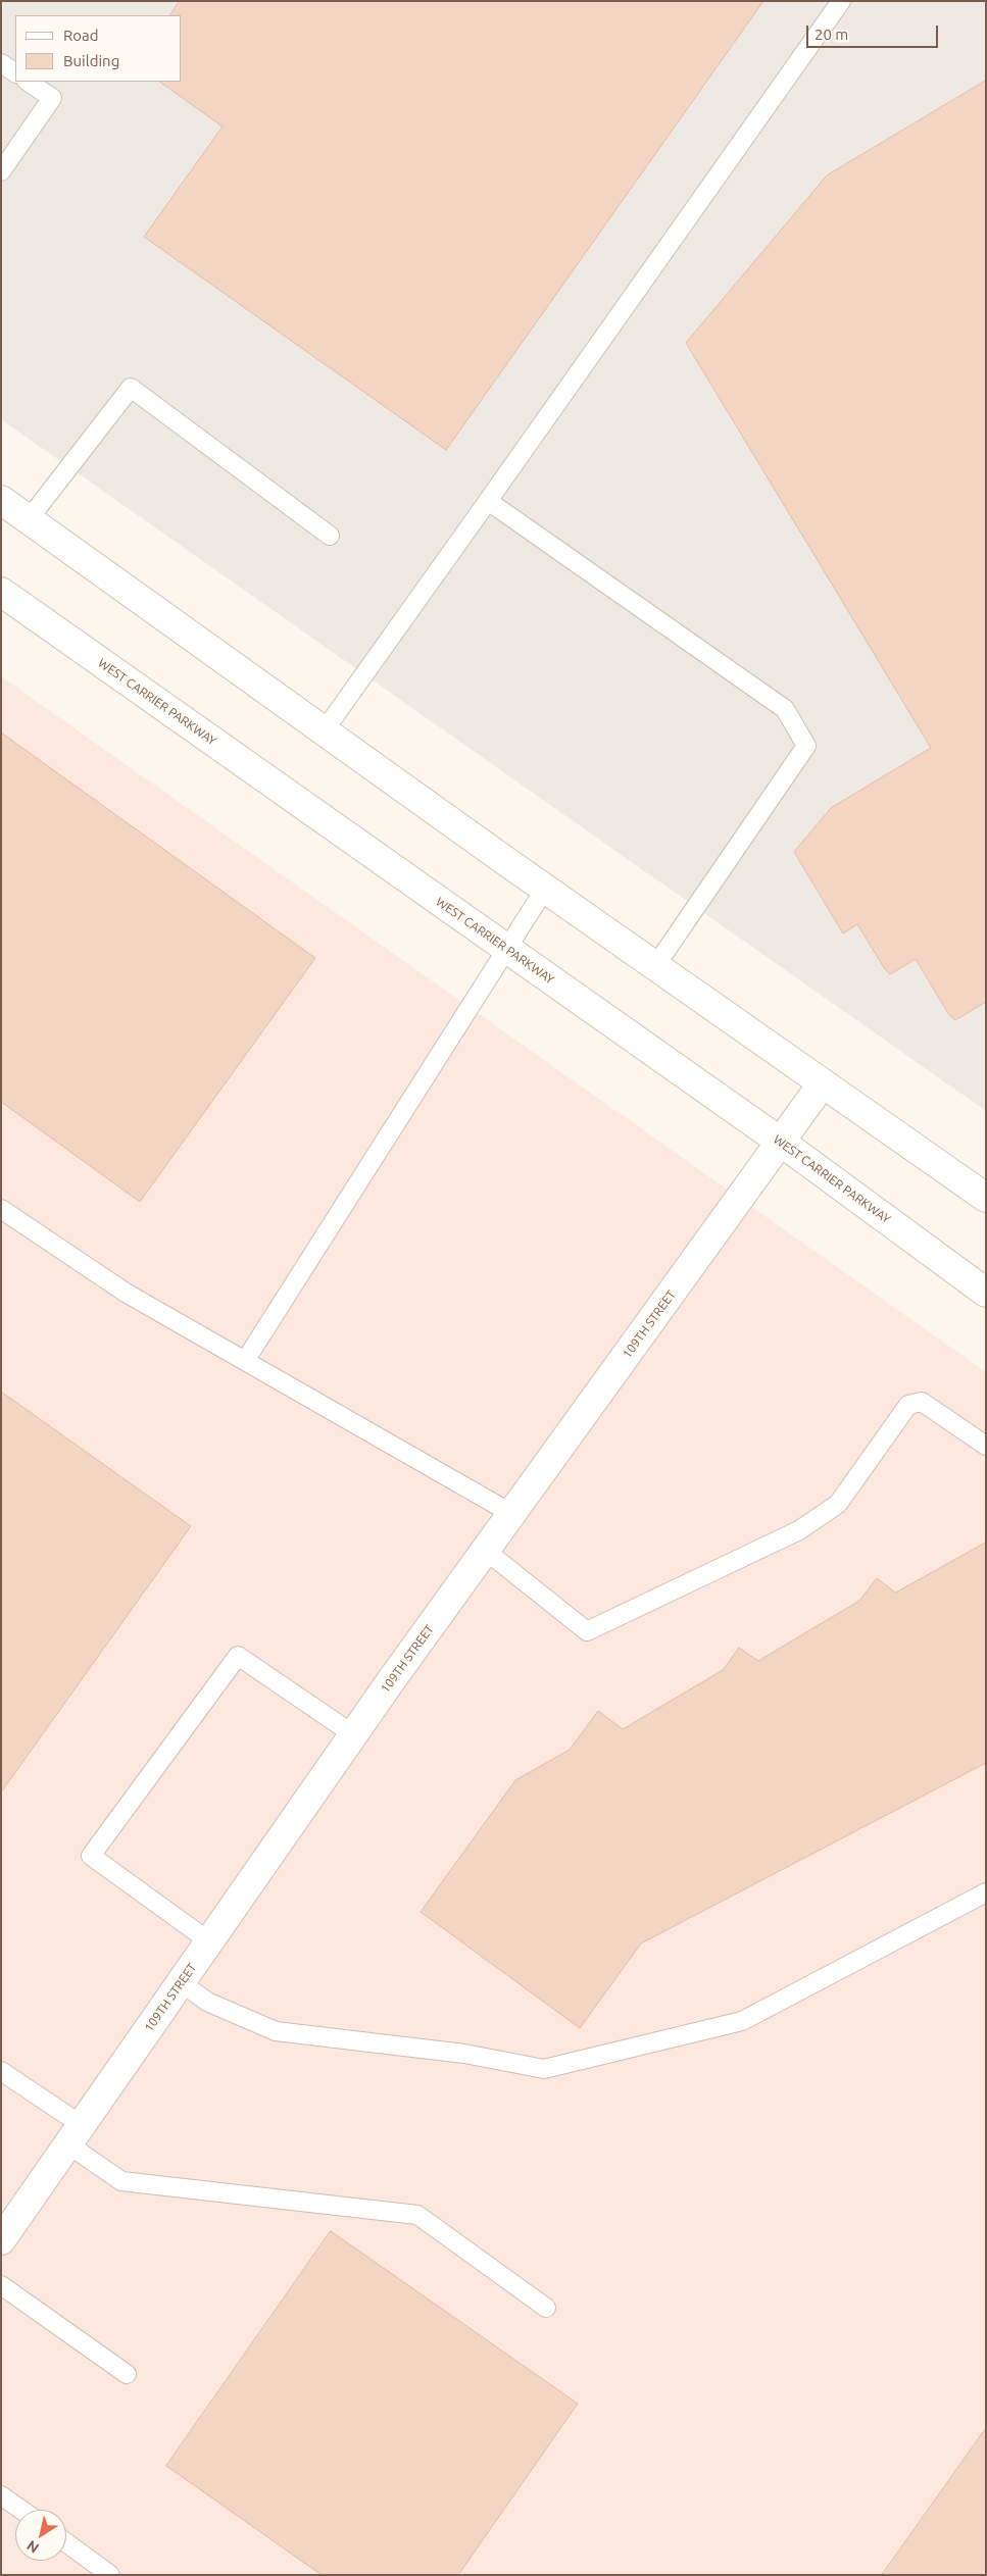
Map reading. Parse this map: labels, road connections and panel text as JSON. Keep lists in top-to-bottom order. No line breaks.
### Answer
{"streets":{"main road":["WEST CARRIER PARKWAY","109TH STREET"]},"crossings":[["WEST CARRIER PARKWAY","109TH STREET"]],"legend":["Road","Building"],"scale_bar":"20 m","north":"bottom left"}
